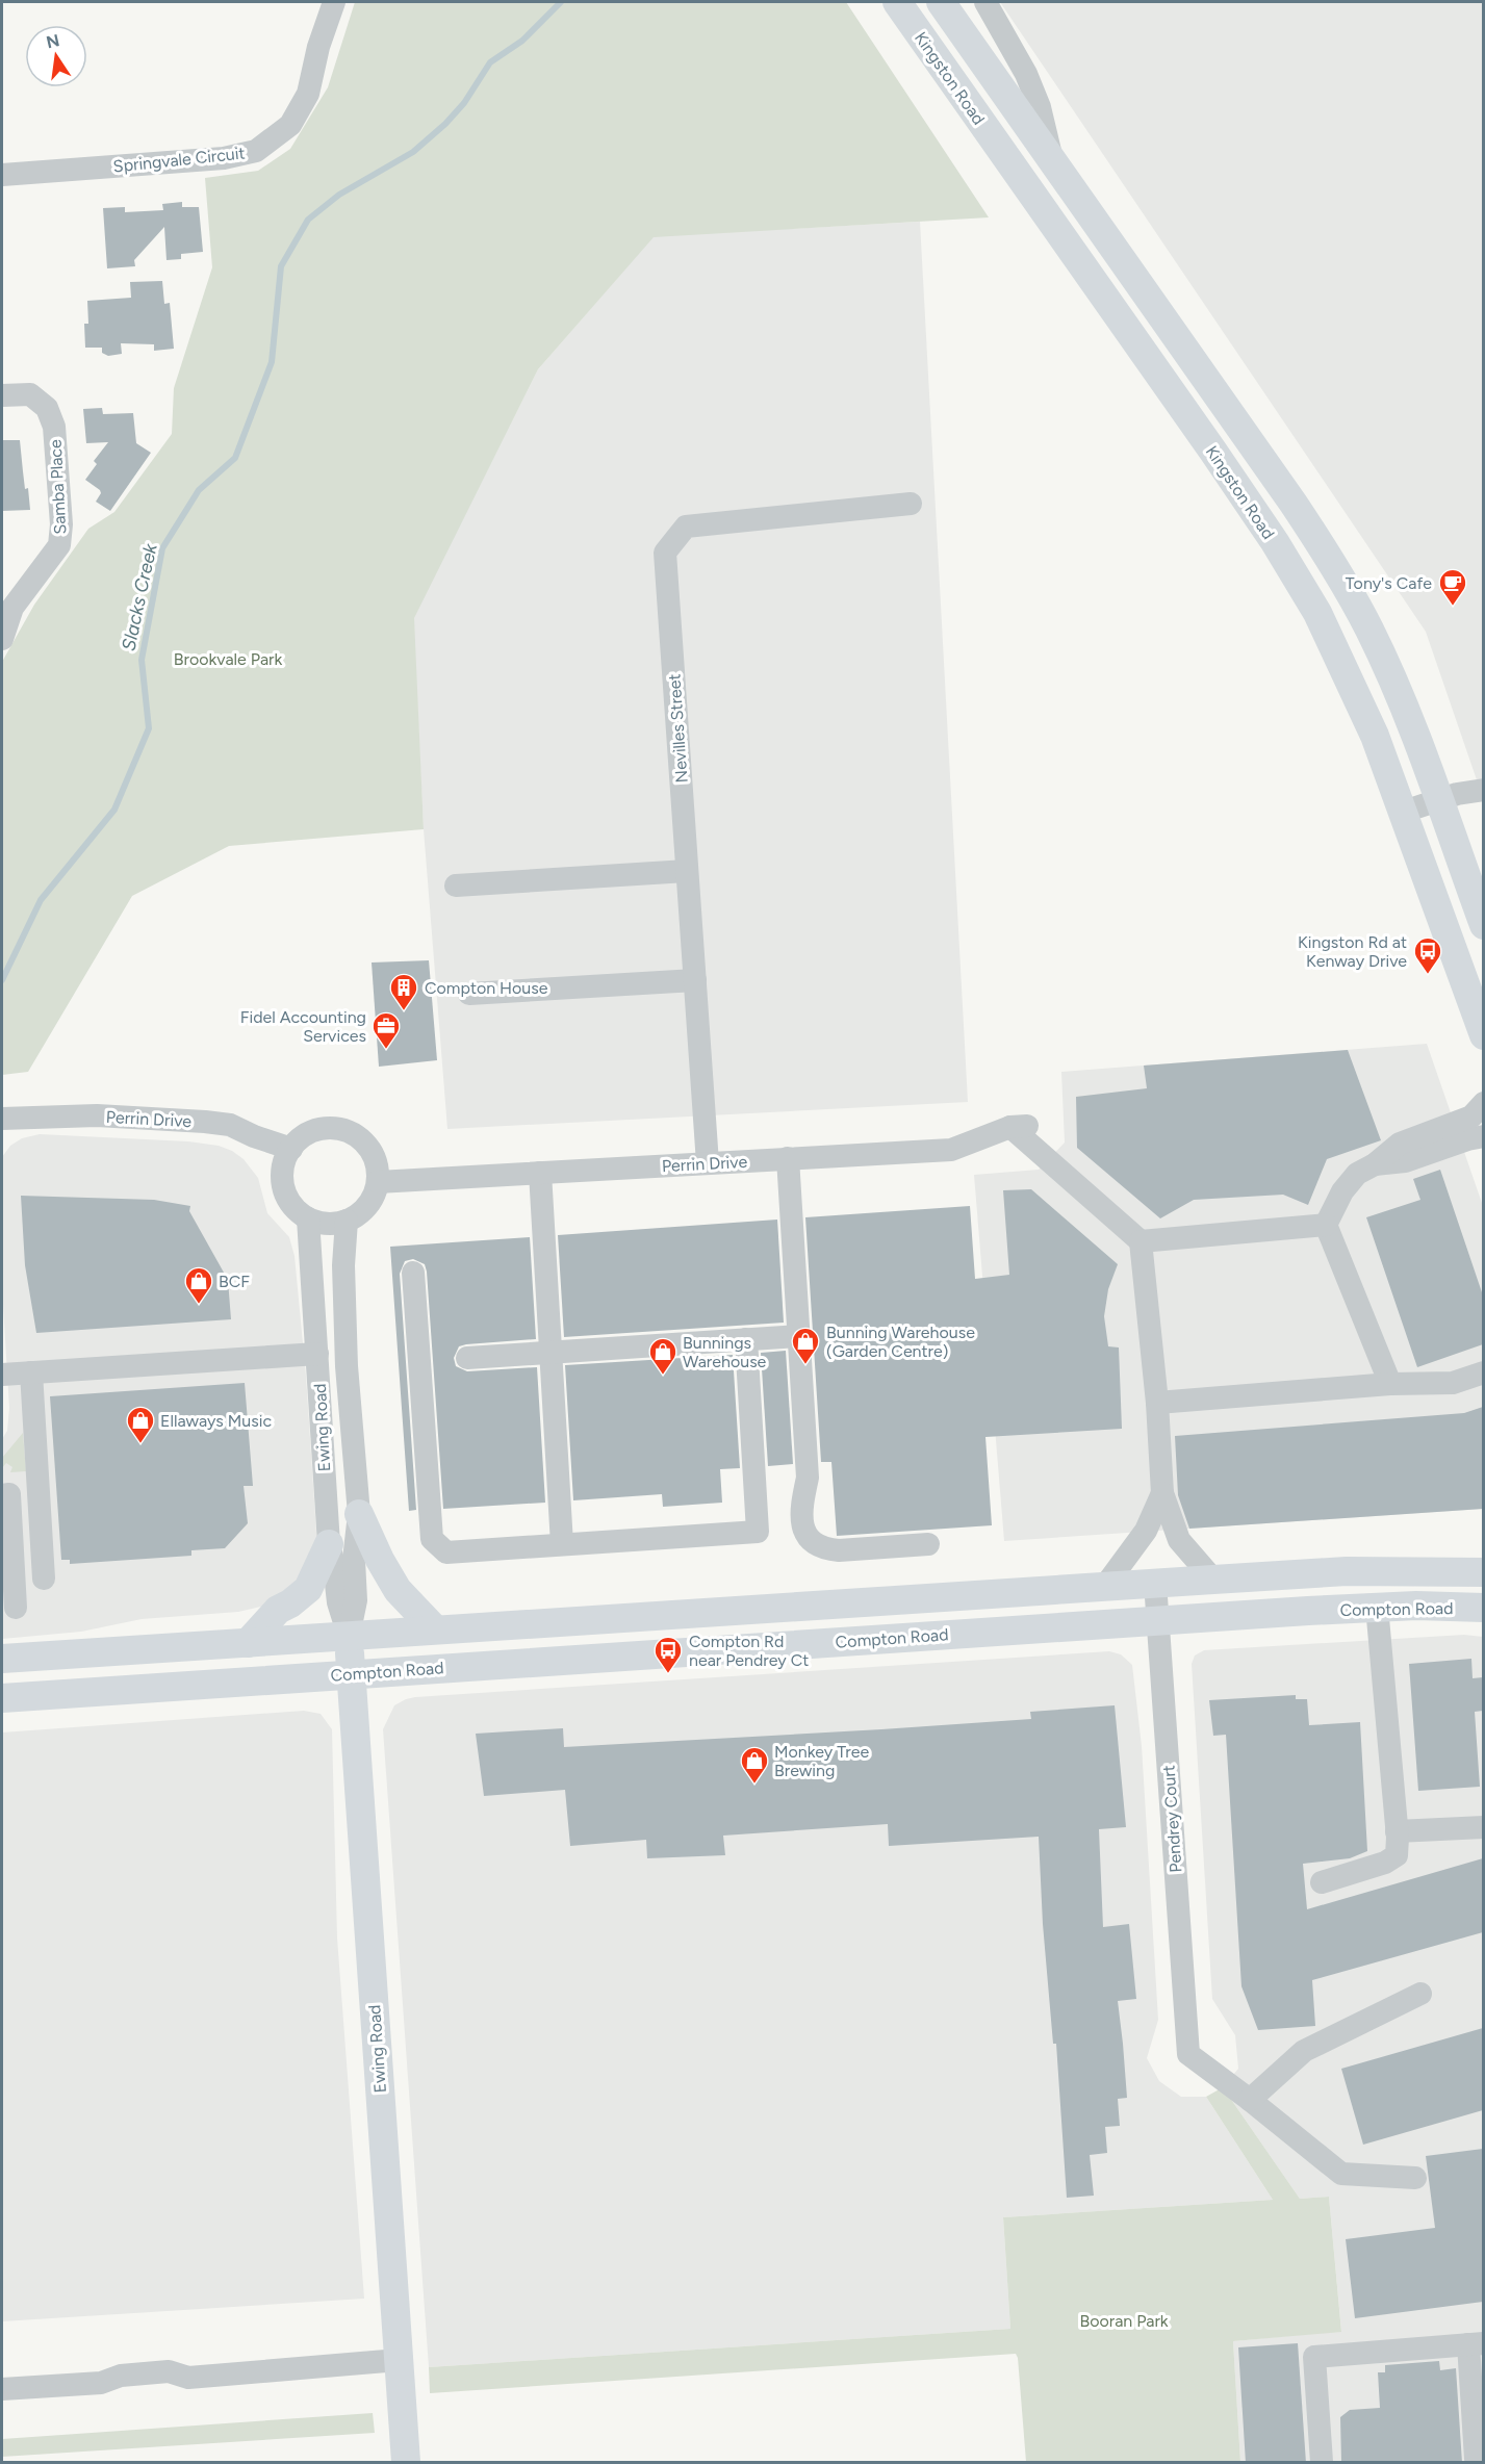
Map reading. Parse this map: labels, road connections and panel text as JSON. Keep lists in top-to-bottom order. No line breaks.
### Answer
{"streets":{"main road":["Kingston Road","Ewing Road","Compton Road"],"street":["Springvale Circuit","Samba Place","Nevilles Street","Perrin Drive","Pendrey Court"]},"crossings":[["Nevilles Street","Perrin Drive"],["Perrin Drive","Ewing Road"],["Ewing Road","Compton Road"],["Compton Road","Pendrey Court"]],"water":["Slacks Creek"],"parks":["Brookvale Park","Booran Park"],"places":{"cafe":["Tony's Cafe"],"bus stop":["Kingston Rd at Kenway Drive","Compton Rd near Pendrey Ct"],"building":["Compton House"],"office":["Fidel Accounting Services"],"shop":["BCF","Bunning Warehouse (Garden Centre)","Bunnings Warehouse","Ellaways Music","Monkey Tree Brewing"]},"north":"top"}
